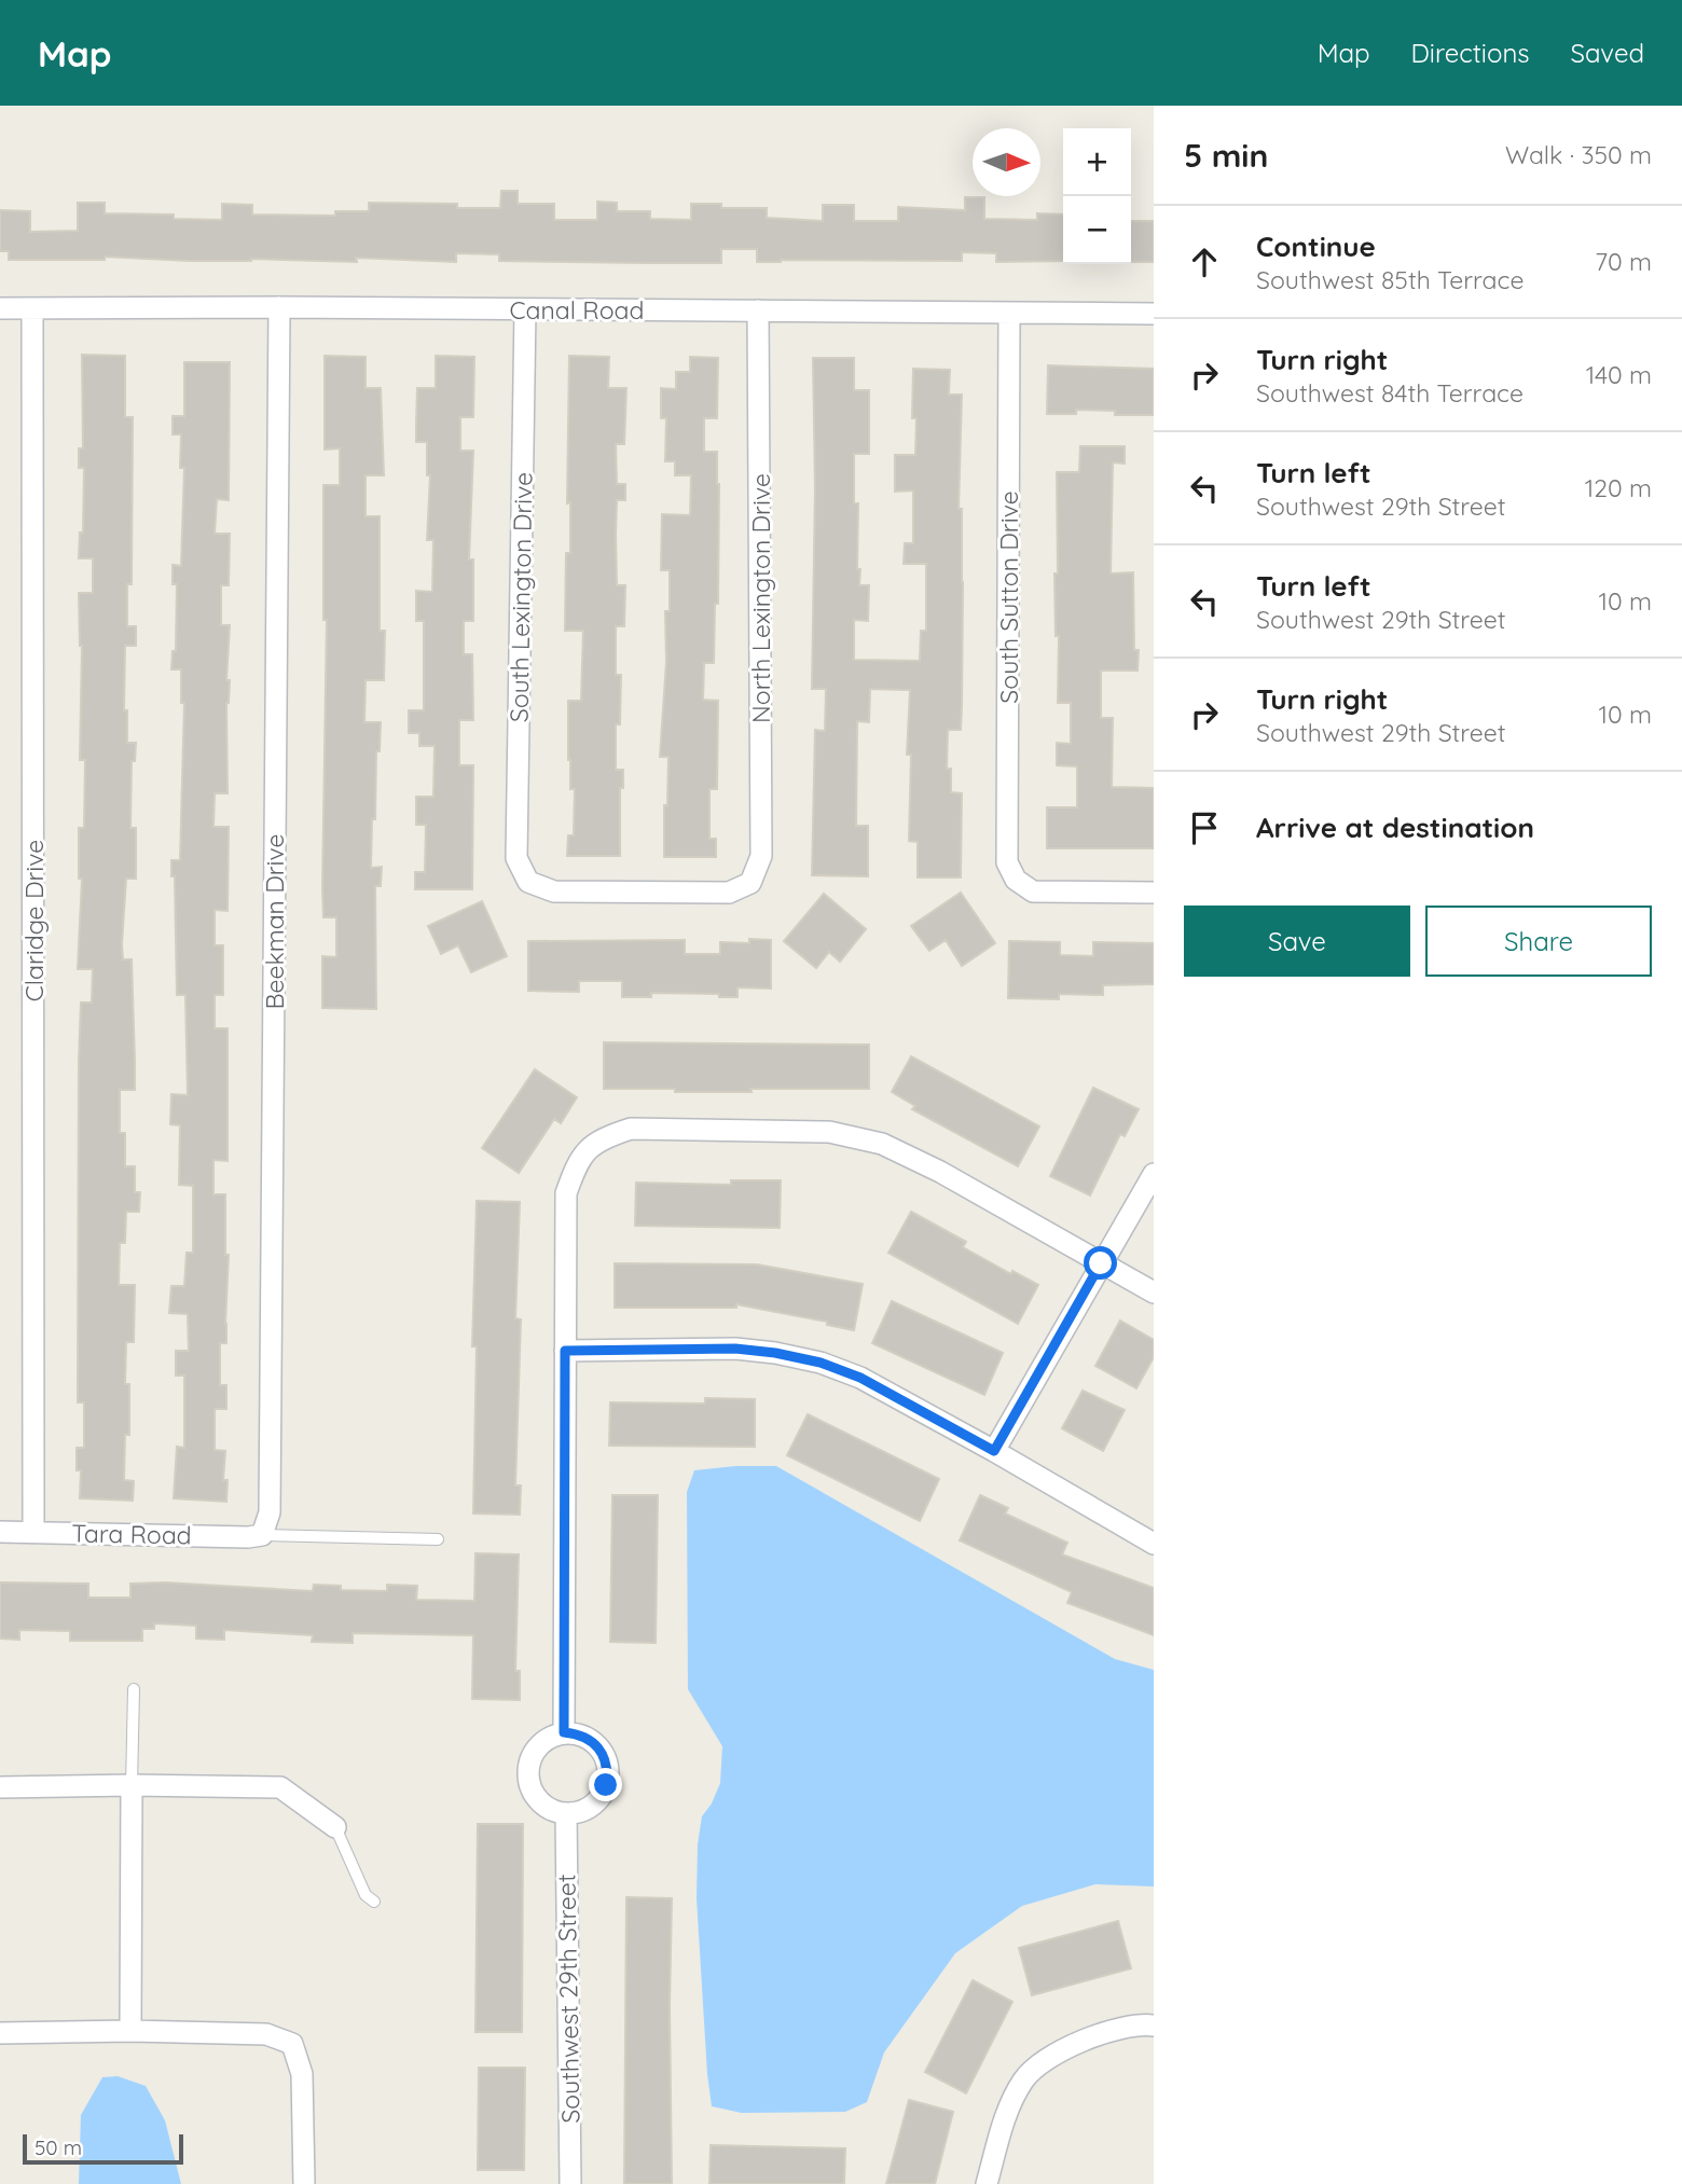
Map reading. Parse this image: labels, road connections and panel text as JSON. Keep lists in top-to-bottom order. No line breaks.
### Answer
{"streets":{"street":["Canal Road","South Lexington Drive","South Sutton Drive","North Lexington Drive","Claridge Drive","Beekman Drive","Tara Road","Southwest 29th Street"]},"crossings":[["Canal Road","South Lexington Drive"],["Canal Road","South Sutton Drive"],["Canal Road","North Lexington Drive"],["Canal Road","Claridge Drive"],["Canal Road","Beekman Drive"],["South Lexington Drive","North Lexington Drive"],["Claridge Drive","Tara Road"],["Beekman Drive","Tara Road"]],"scale_bar":"50 m","north":"right","page":{"header":"Map","nav":["Map","Directions","Saved"],"heading":["5 min","Walk · 350 m"],"map_buttons":["+","−"],"list":[["Continue","Southwest 85th Terrace","70 m"],["Turn right","Southwest 84th Terrace","140 m"],["Turn left","Southwest 29th Street","120 m"],["Turn left","Southwest 29th Street","10 m"],["Turn right","Southwest 29th Street","10 m"],"Arrive at destination"],"buttons":["Save","Share"],"scale":"50 m"}}
